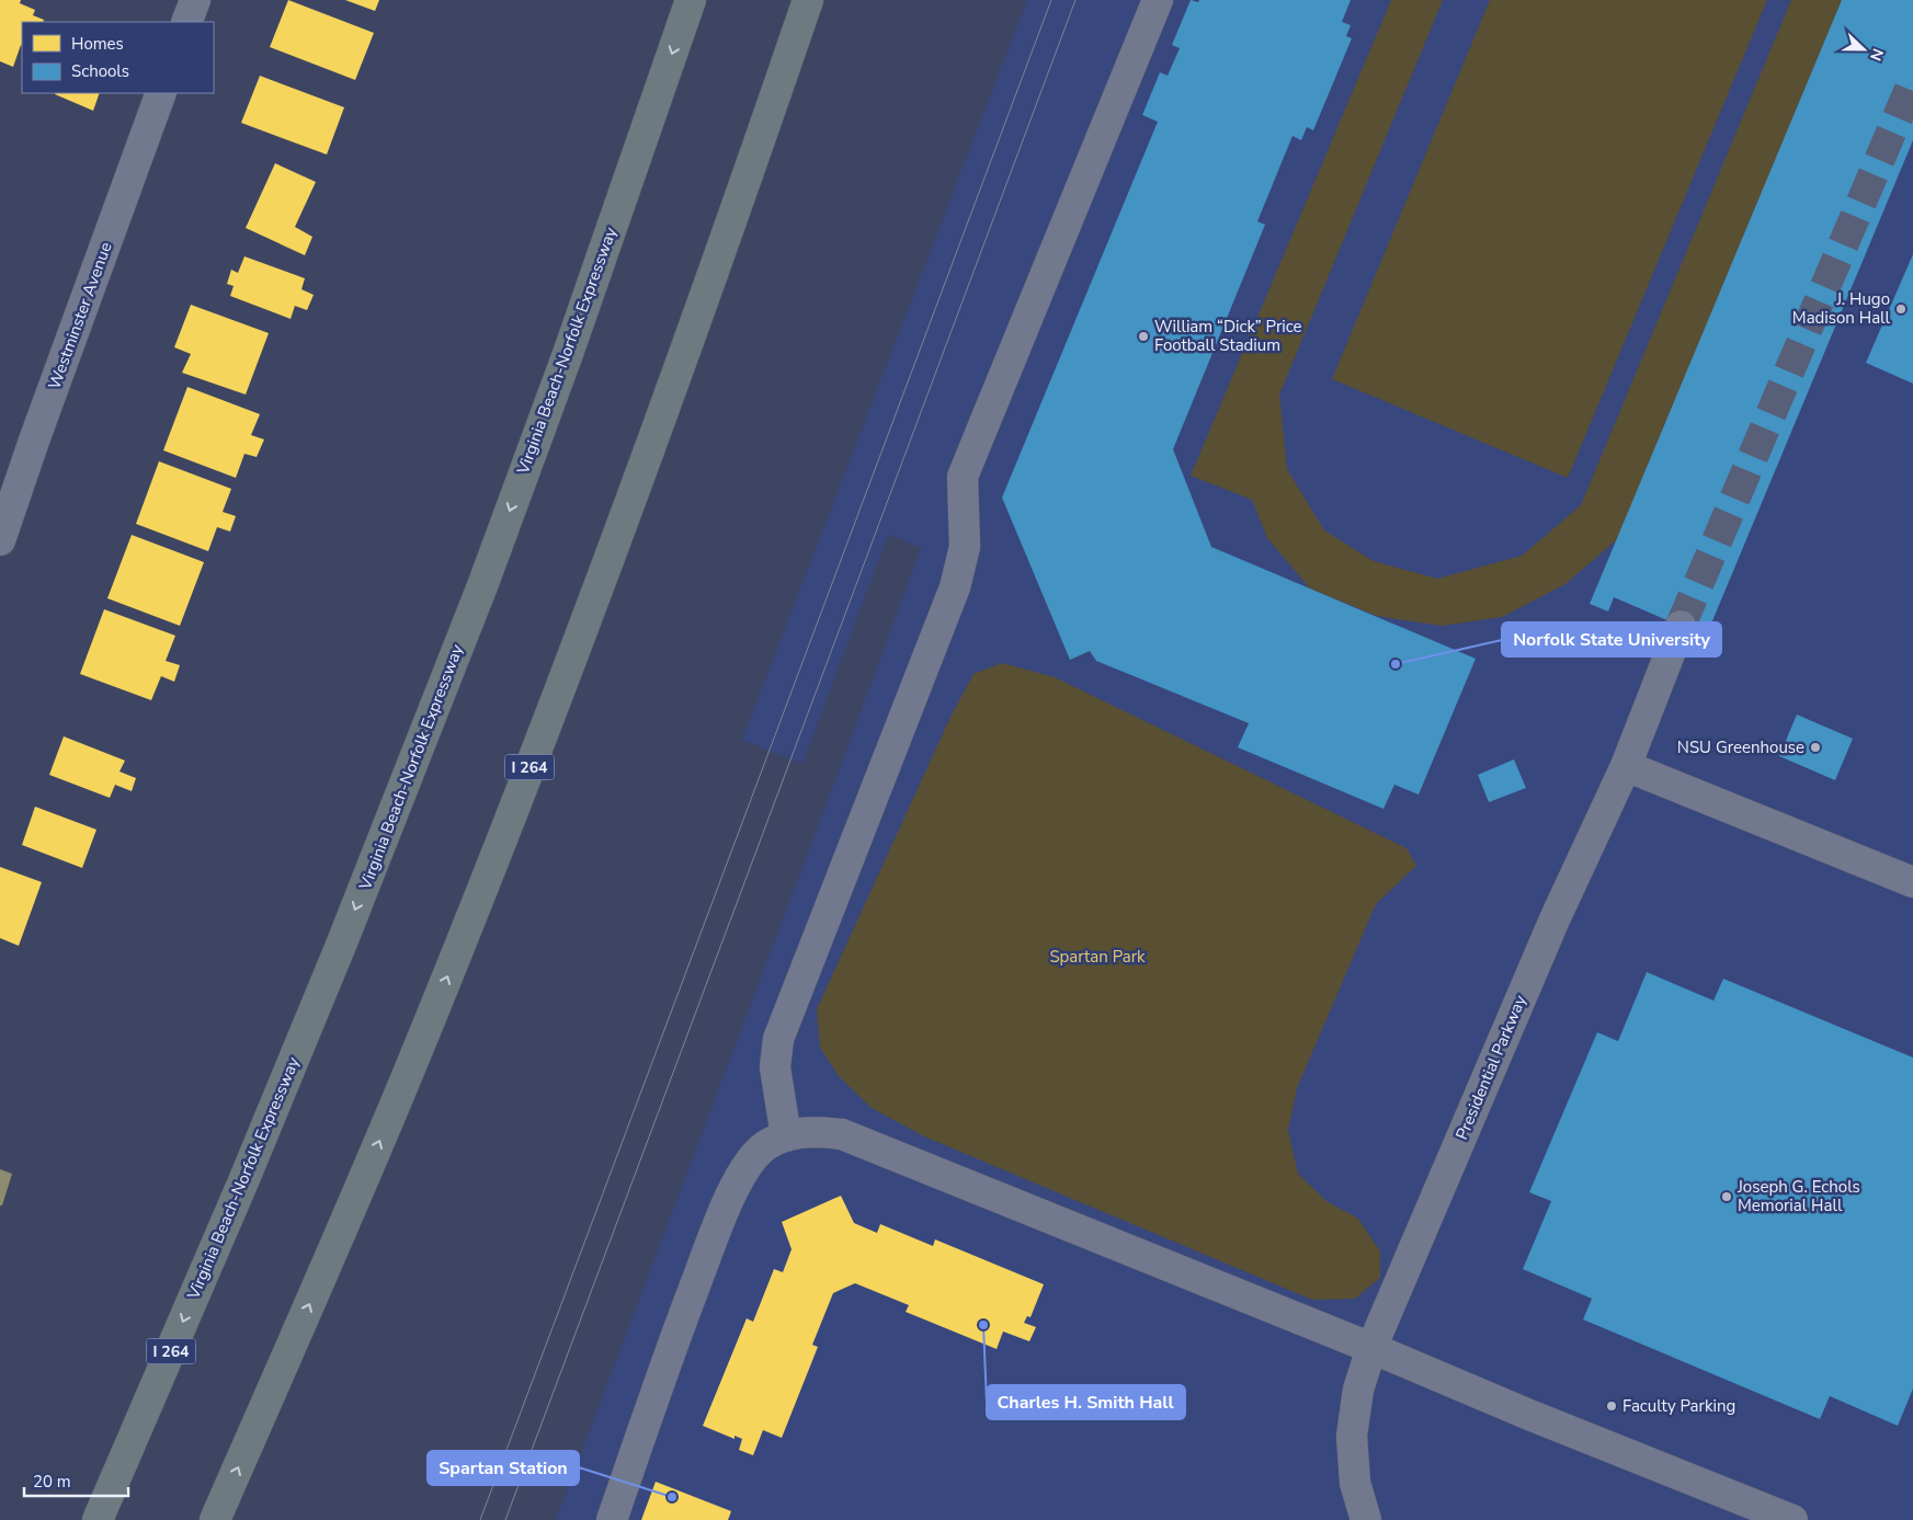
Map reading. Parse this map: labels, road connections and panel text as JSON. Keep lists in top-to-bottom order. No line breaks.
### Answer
{"streets":{"highway":["Virginia Beach-Norfolk Expressway","I 264"],"street":["Westminster Avenue","Presidential Parkway"]},"parks":["Spartan Park"],"places":["J. Hugo Madison Hall","William “Dick” Price Football Stadium","Norfolk State University","NSU Greenhouse","Joseph G. Echols Memorial Hall","Charles H. Smith Hall","Faculty Parking","Spartan Station"],"legend":["Homes","Schools"],"scale_bar":"20 m","north":"right"}
